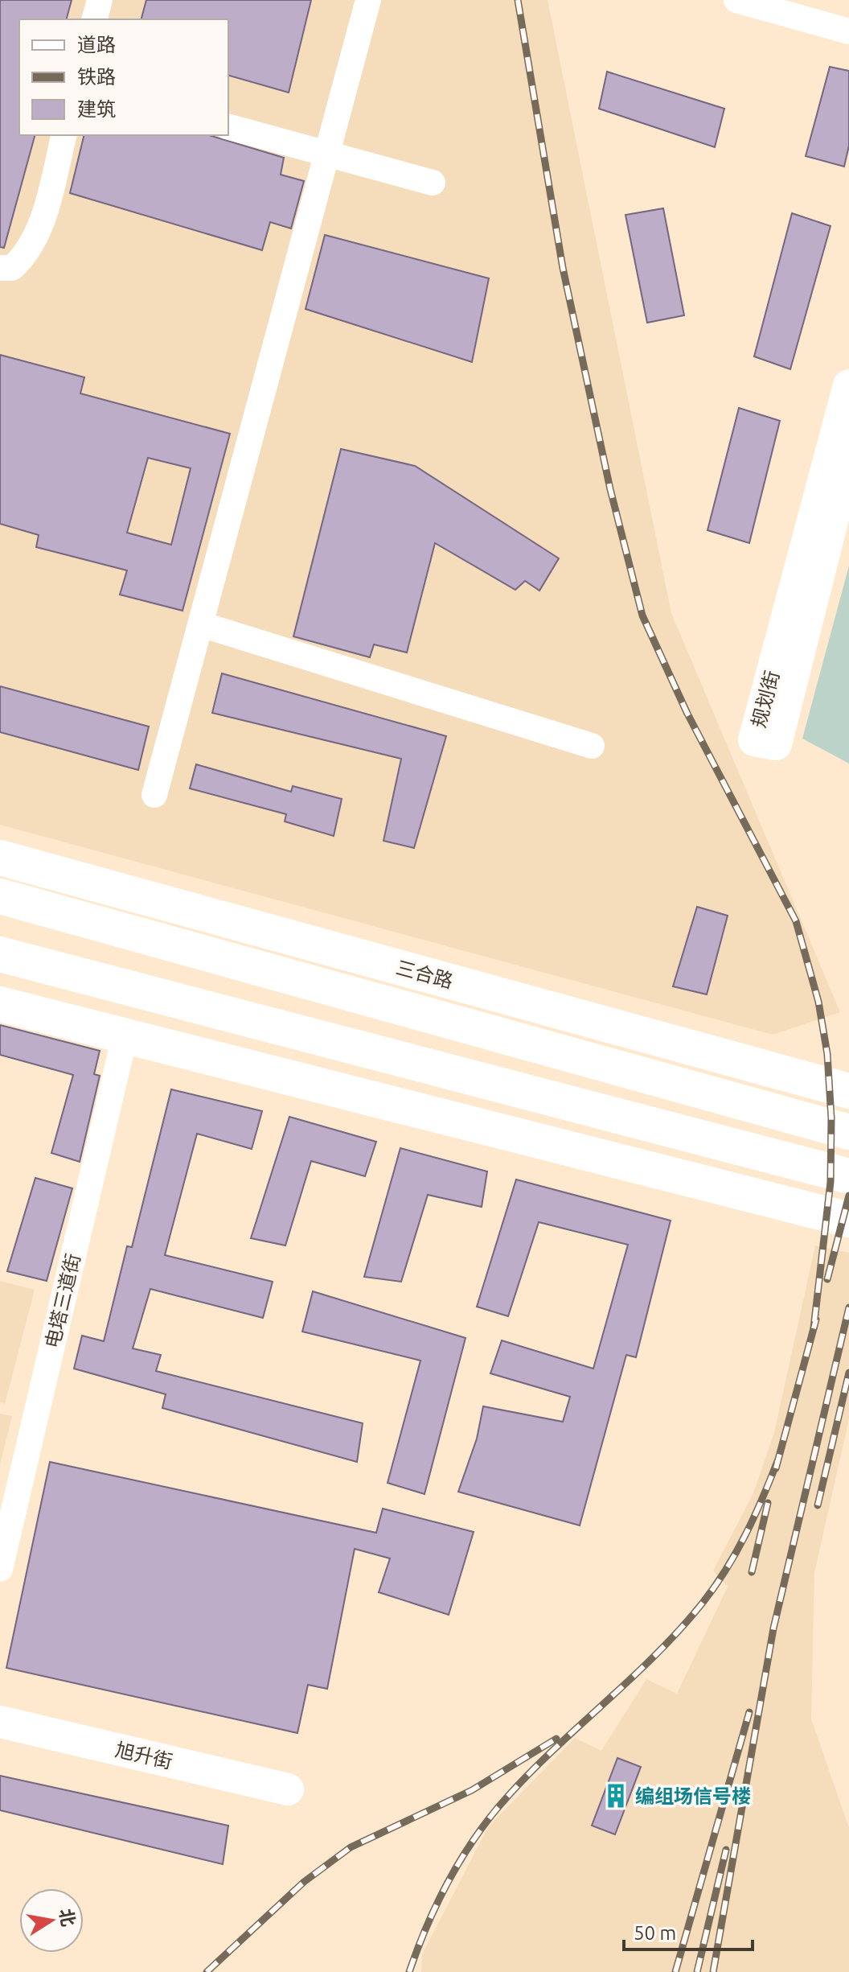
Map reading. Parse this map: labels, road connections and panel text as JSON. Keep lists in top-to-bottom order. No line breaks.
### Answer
{"streets":{"highway":["三合路"],"main road":["规划街","旭升街"],"street":["电塔三道街"]},"places":{"building":["编组场信号楼"]},"legend":["道路","铁路","建筑"],"scale_bar":"50 m","north":"right"}
